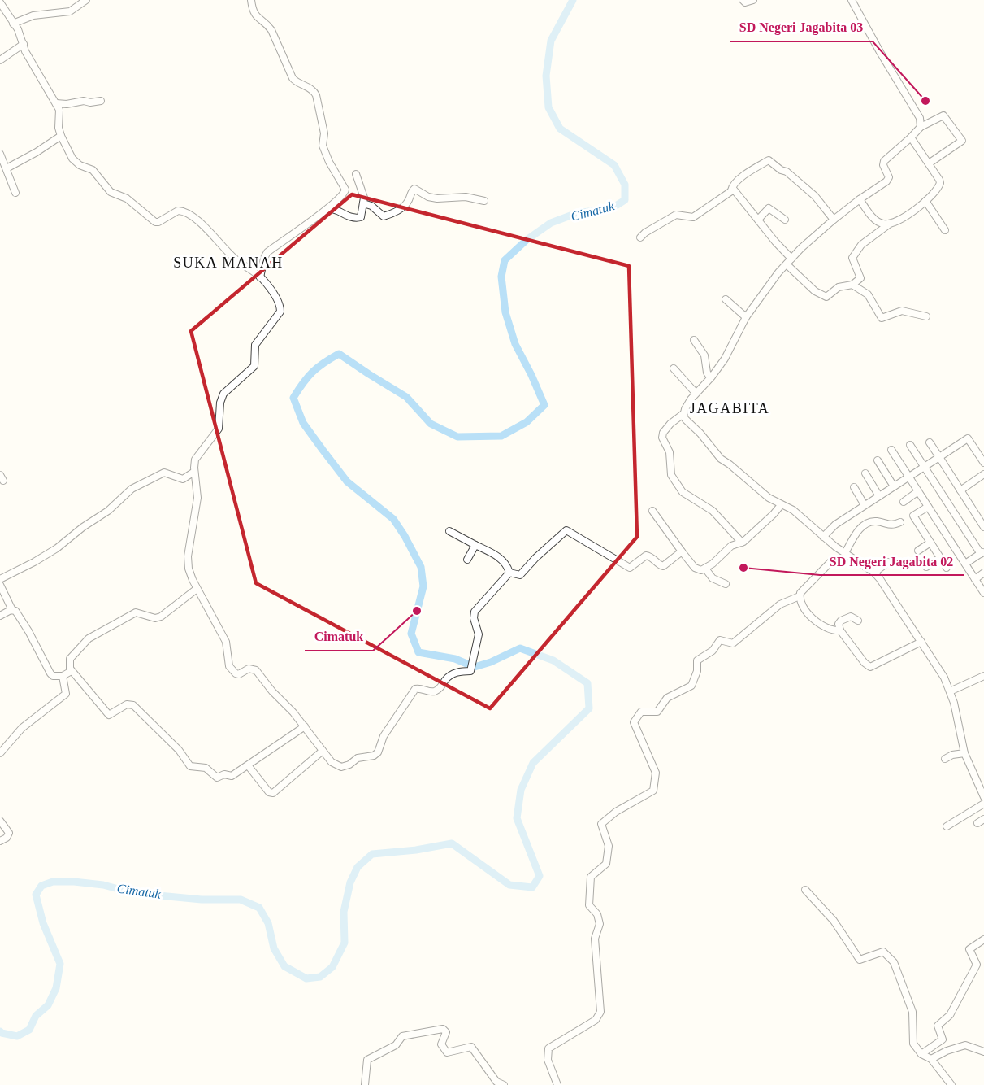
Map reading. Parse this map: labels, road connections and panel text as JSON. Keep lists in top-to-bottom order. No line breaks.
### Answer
{"districts":["SUKA MANAH","JAGABITA"],"water":["Cimatuk"],"places":["SD Negeri Jagabita 03","SD Negeri Jagabita 02","Cimatuk"]}
